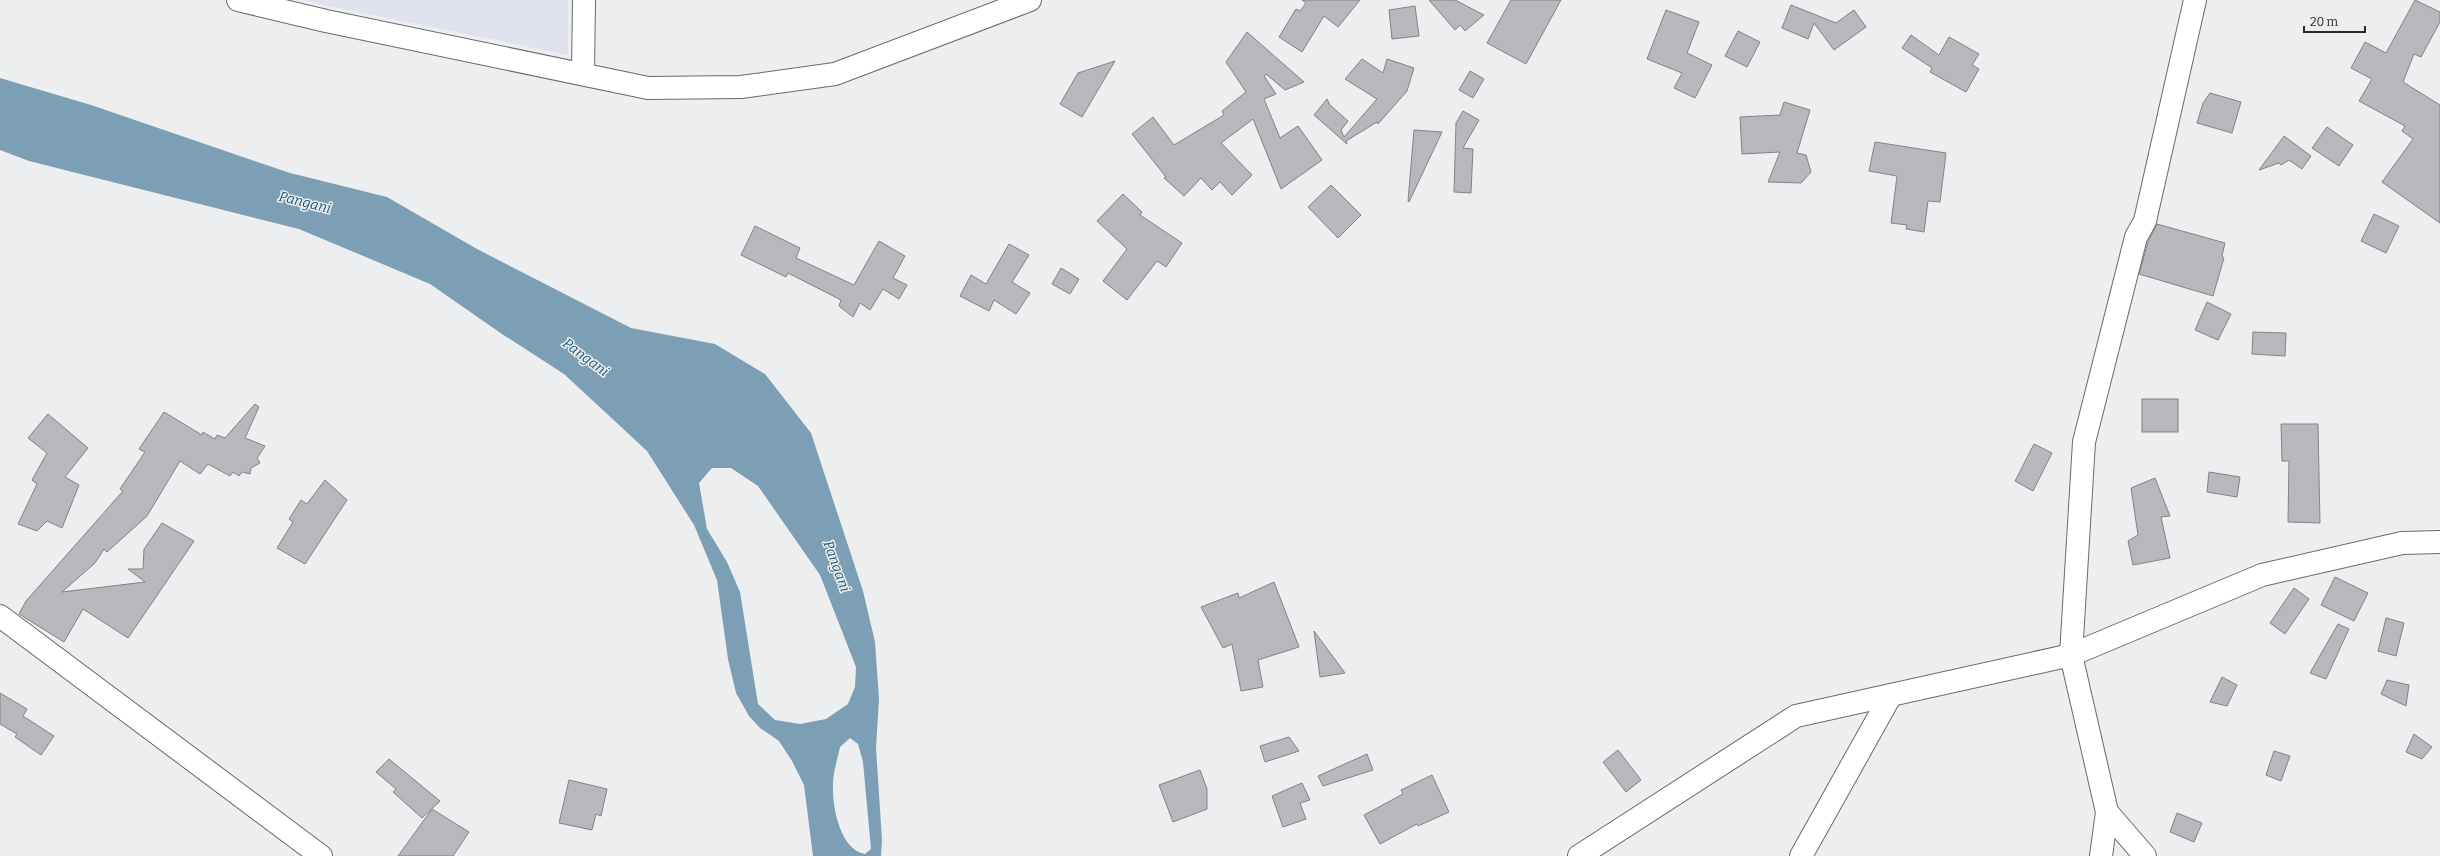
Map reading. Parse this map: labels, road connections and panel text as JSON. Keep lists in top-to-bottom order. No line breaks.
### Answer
{"water":["Pangani"],"scale_bar":"20 m"}
